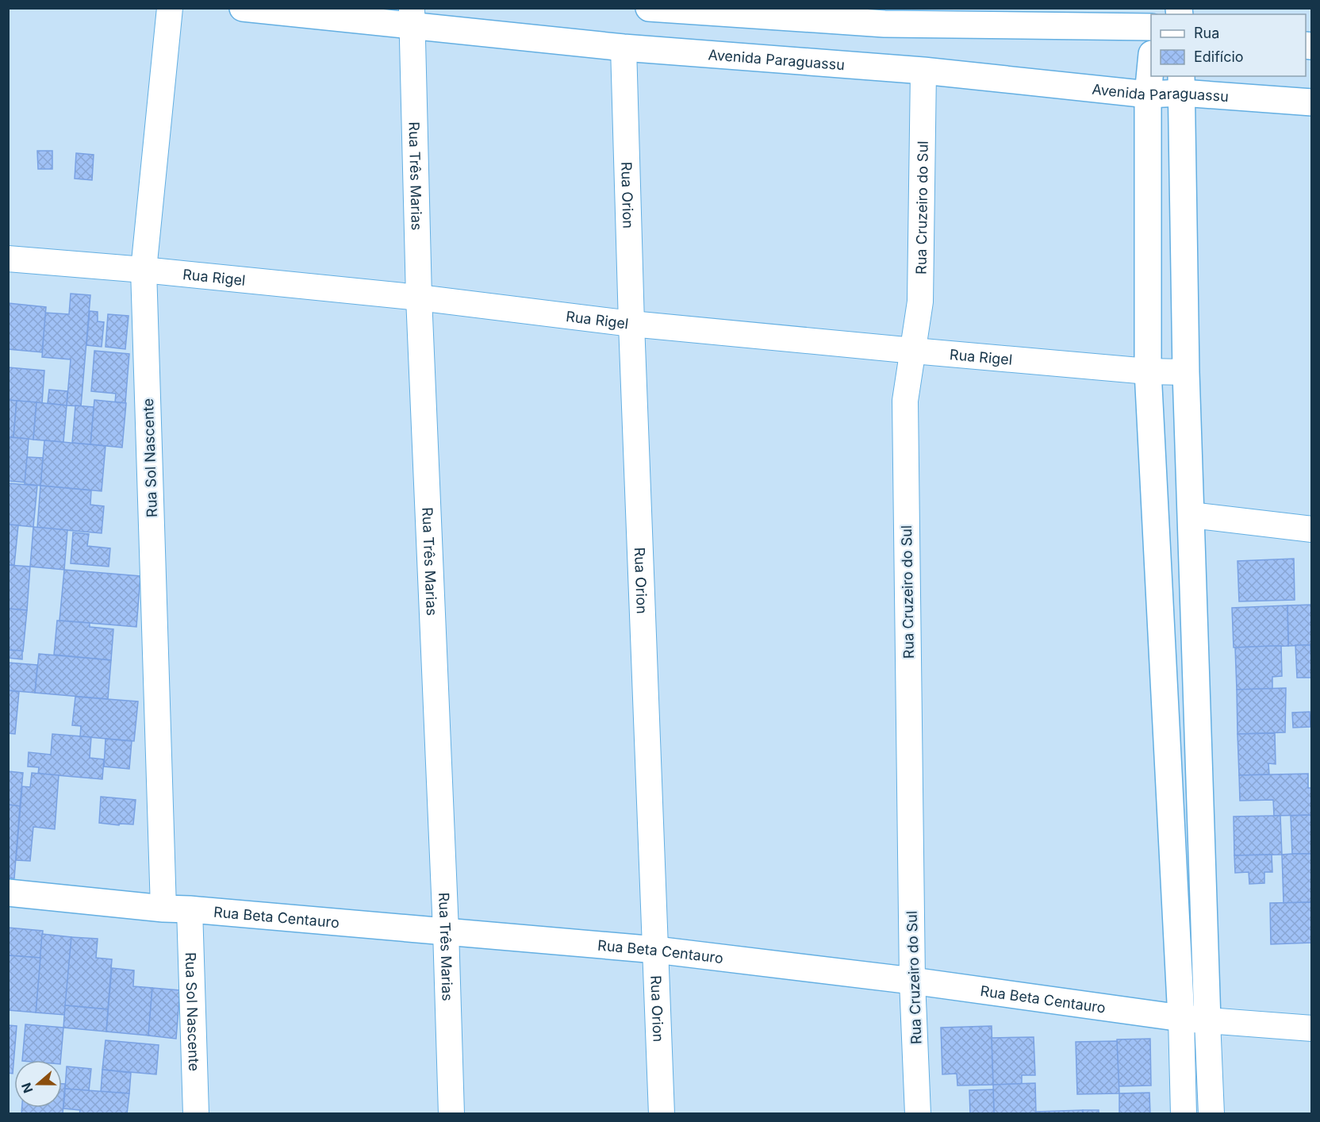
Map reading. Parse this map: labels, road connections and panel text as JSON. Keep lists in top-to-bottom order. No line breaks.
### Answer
{"streets":{"street":["Avenida Paraguassu","Rua Três Marias","Rua Orion","Rua Cruzeiro do Sul","Rua Rigel","Rua Sol Nascente","Rua Beta Centauro"]},"crossings":[["Avenida Paraguassu","Rua Três Marias"],["Avenida Paraguassu","Rua Orion"],["Avenida Paraguassu","Rua Cruzeiro do Sul"],["Rua Três Marias","Rua Rigel"],["Rua Três Marias","Rua Beta Centauro"],["Rua Orion","Rua Rigel"],["Rua Orion","Rua Beta Centauro"],["Rua Cruzeiro do Sul","Rua Rigel"],["Rua Cruzeiro do Sul","Rua Beta Centauro"],["Rua Rigel","Rua Sol Nascente"],["Rua Sol Nascente","Rua Beta Centauro"]],"legend":["Rua","Edifício"],"north":"left"}
